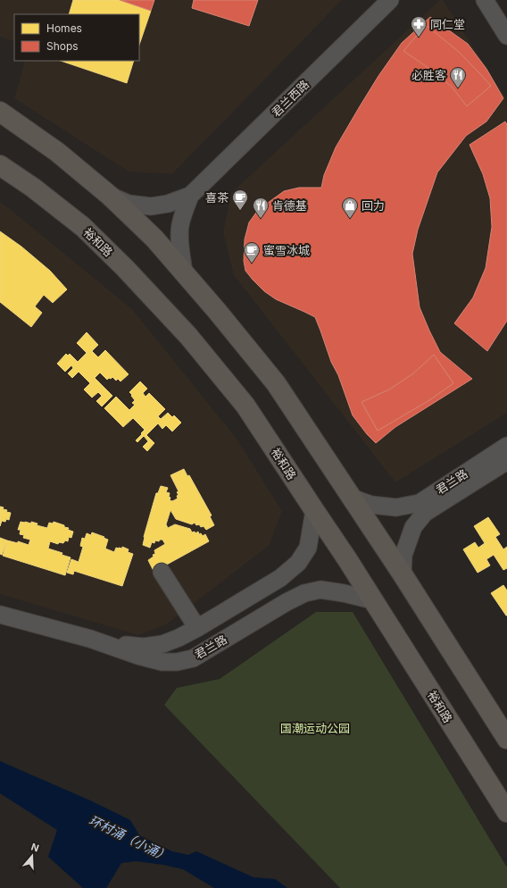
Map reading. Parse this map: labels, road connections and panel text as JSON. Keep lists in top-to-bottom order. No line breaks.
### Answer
{"streets":{"main road":["裕和路"],"street":["君兰西路","君兰路"]},"crossings":[["裕和路","君兰路"]],"water":["环村涌（小涌）"],"parks":["国潮运动公园"],"places":{"pharmacy":["同仁堂"],"restaurant":["必胜客","肯德基"],"cafe":["喜茶","蜜雪冰城"],"shop":["回力"]},"legend":["Homes","Shops"],"north":"top"}
